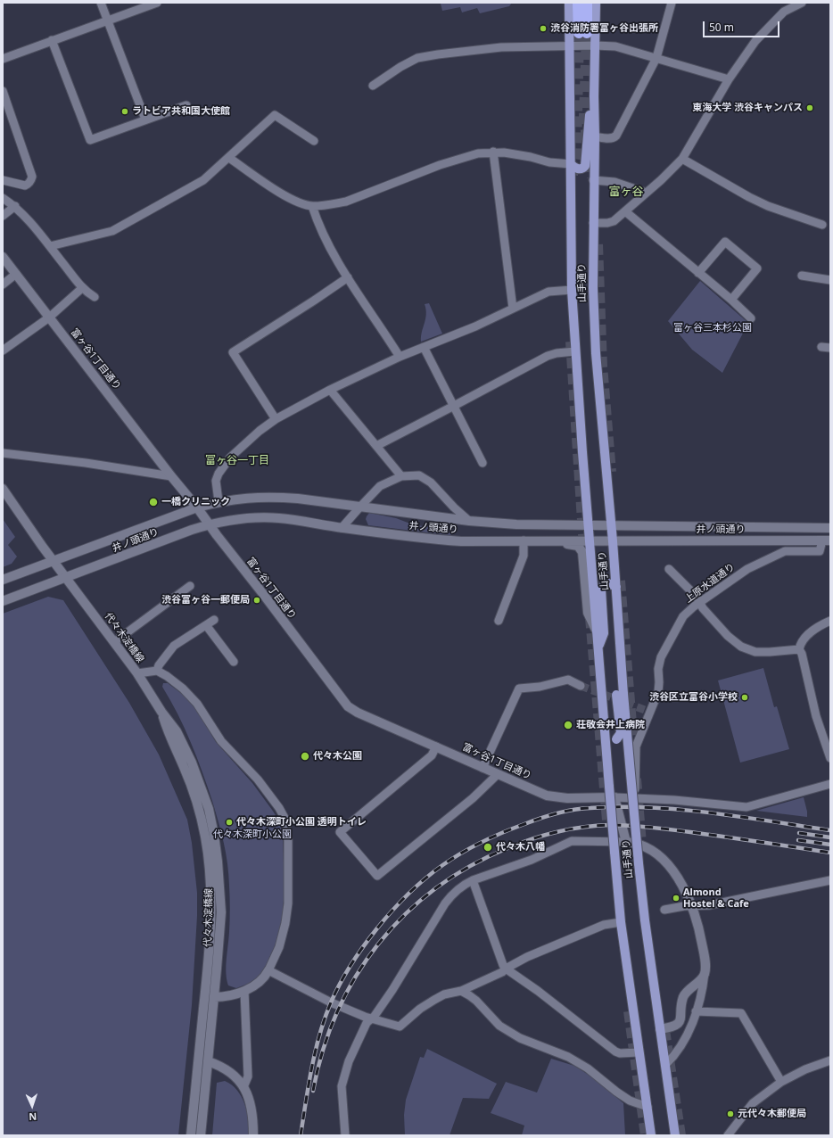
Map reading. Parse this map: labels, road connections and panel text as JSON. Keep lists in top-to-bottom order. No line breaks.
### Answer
{"streets":{"main road":["山手通り"],"street":["富ヶ谷1丁目通り","井ノ頭通り","上原水道通り","代々木淀橋線"]},"crossings":[["山手通り","井ノ頭通り"],["富ヶ谷1丁目通り","井ノ頭通り"],["井ノ頭通り","上原水道通り"],["井ノ頭通り","代々木淀橋線"]],"districts":["富ヶ谷","富ヶ谷一丁目"],"parks":["富ヶ谷三本杉公園","代々木深町小公園"],"places":["渋谷消防署富ヶ谷出張所","東海大学 渋谷キャンパス","ラトビア共和国大使館","一橋クリニック","渋谷富ヶ谷一郵便局","渋谷区立富谷小学校","荘敬会井上病院","代々木公園","代々木深町小公園 透明トイレ","代々木八幡","Almond Hostel & Cafe","元代々木郵便局"],"scale_bar":"50 m","north":"bottom"}
